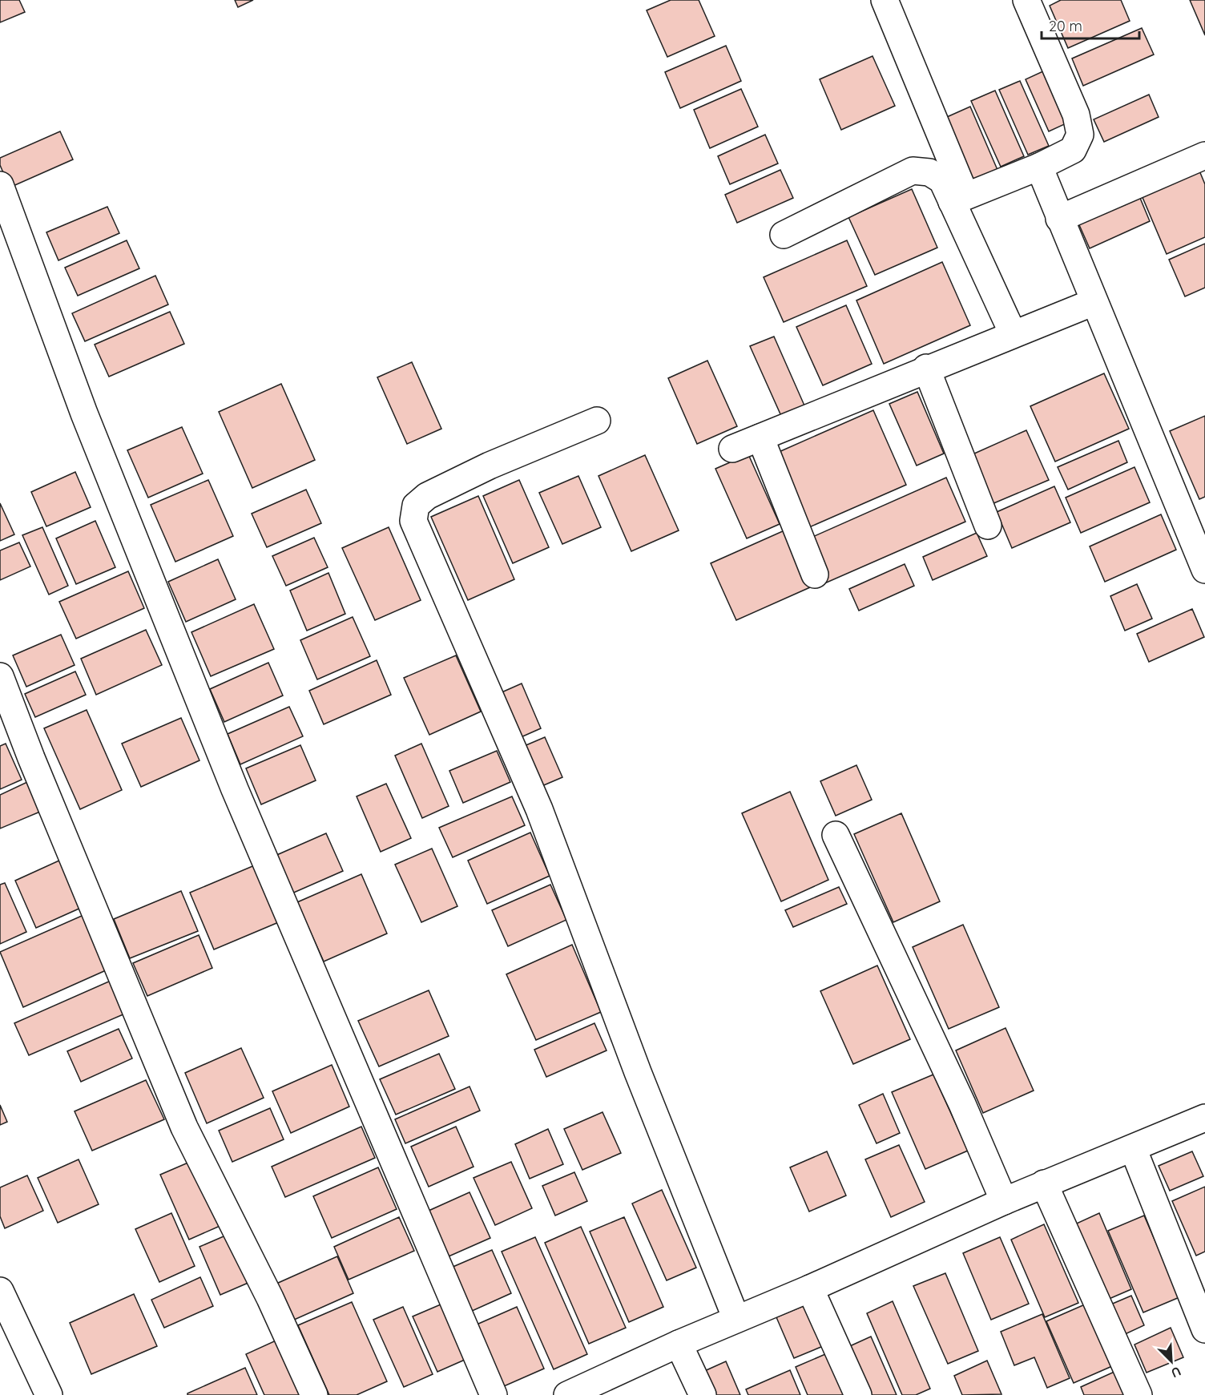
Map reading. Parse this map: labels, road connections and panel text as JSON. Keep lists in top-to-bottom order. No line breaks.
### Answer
{"scale_bar":"20 m","north":"bottom right"}
